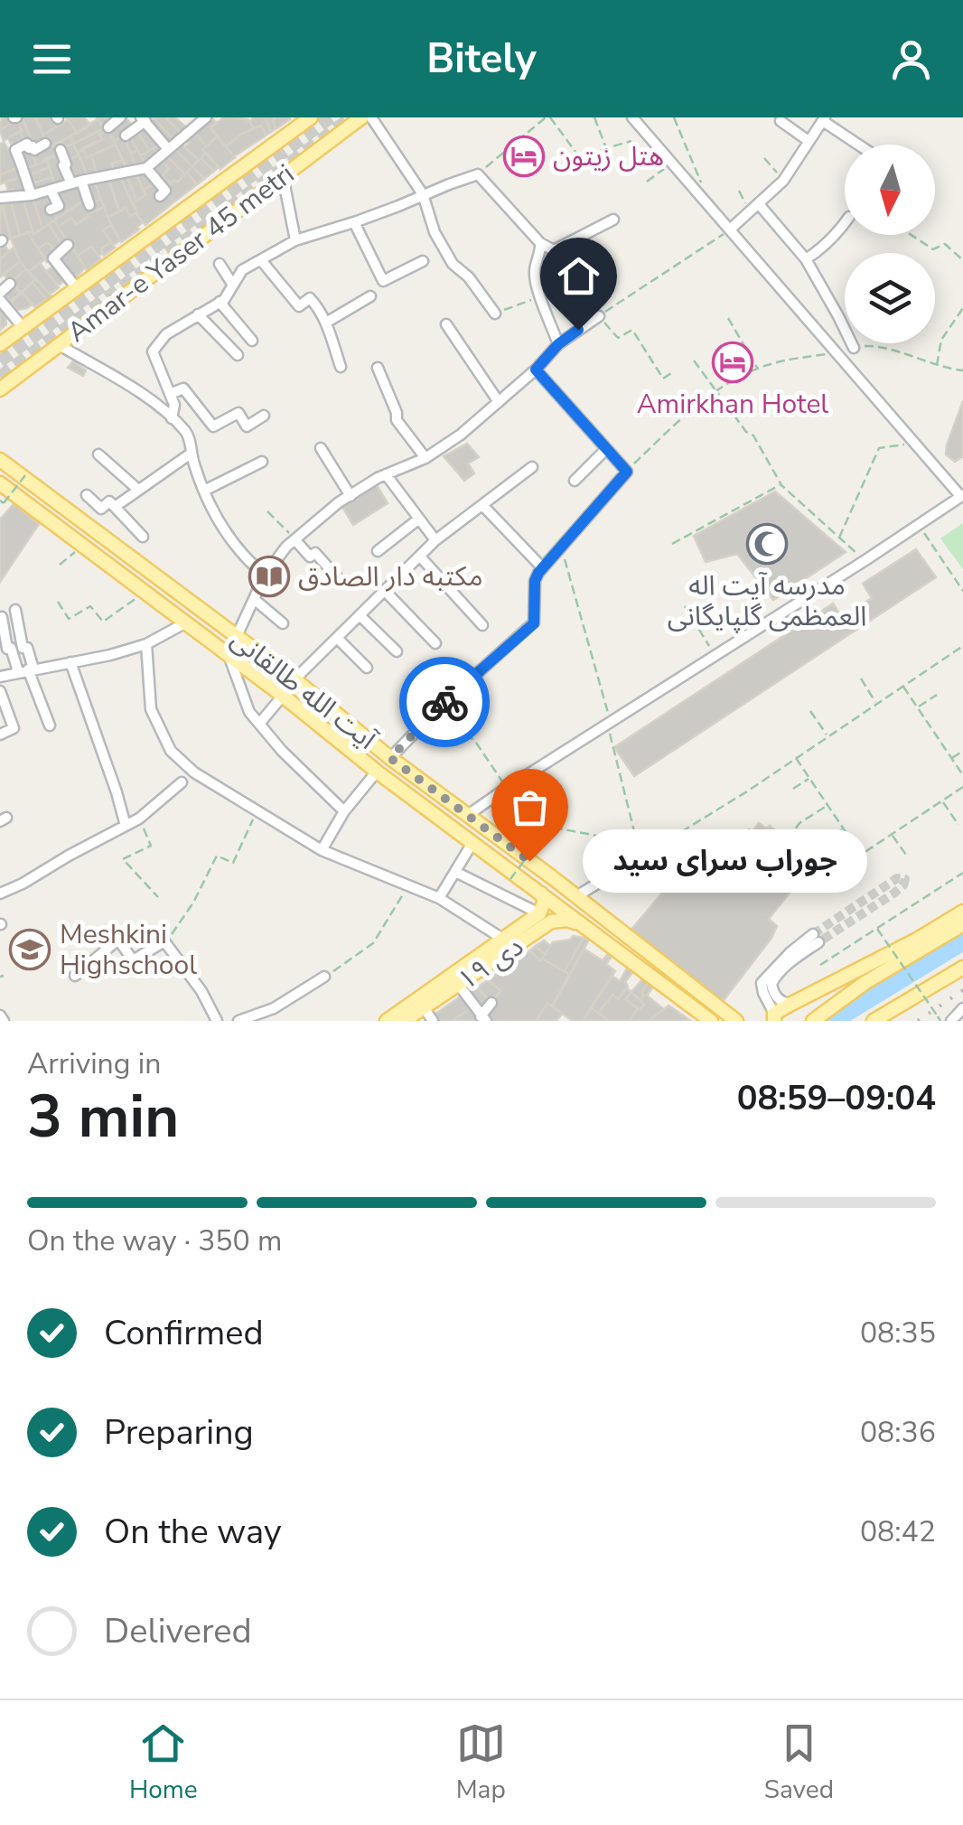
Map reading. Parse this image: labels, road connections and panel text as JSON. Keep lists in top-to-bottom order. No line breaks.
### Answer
{"streets":{"main road":["Amar-e Yaser 45 metri","آیت الله طالقانی","۱۹ دی"]},"crossings":[["آیت الله طالقانی","۱۹ دی"]],"places":{"hotel":["هتل زیتون","Amirkhan Hotel"],"mosque":["مدرسه آیت اله العمظمی گلپایگانی"],"library":["مکتبه دار الصادق"],"other":["جوراب سرای سید"],"school or university":["Meshkini Highschool"]},"north":"bottom","page":{"header":"Bitely","bubble":"جوراب سرای سید","heading":["3 min","Arriving in","08:59–09:04"],"bar":"On the way · 350 m","list":[["Confirmed","08:35"],["Preparing","08:36"],["On the way","08:42"],"Delivered"],"tabs":["Home","Map","Saved"]}}
